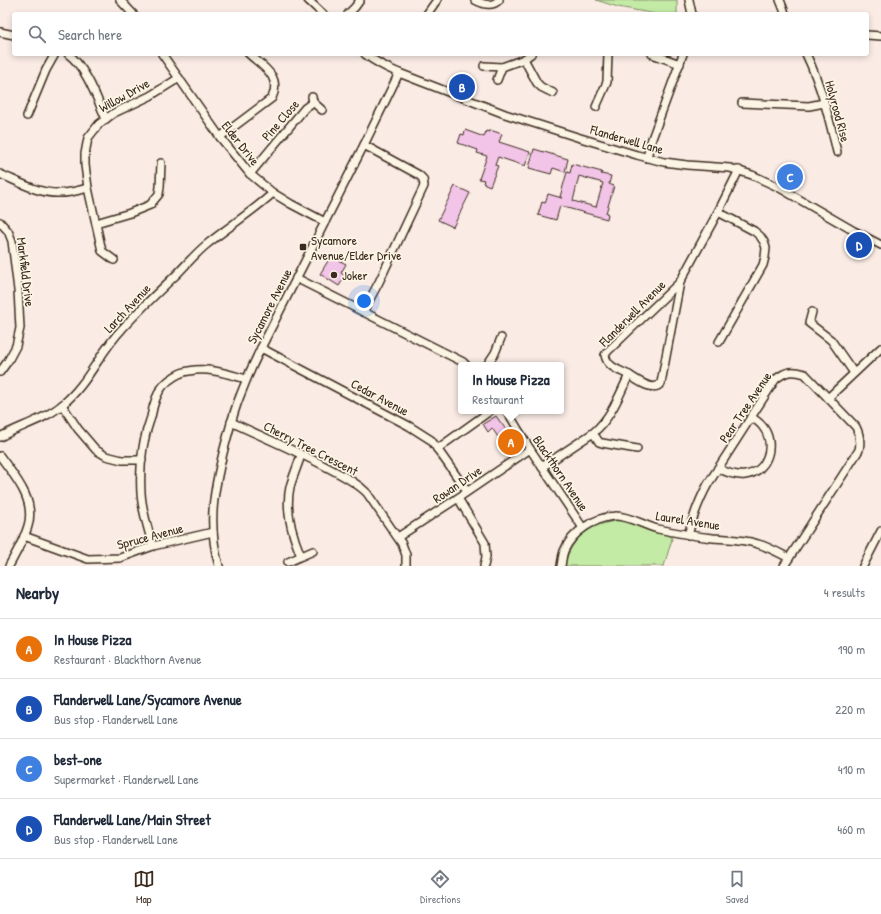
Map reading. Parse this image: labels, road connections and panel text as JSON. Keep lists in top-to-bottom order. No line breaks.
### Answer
{"streets":{"street":["Willow Drive","Holyrood Rise","Pine Close","Flanderwell Lane","Elder Drive","Markfield Drive","Sycamore Avenue","Larch Avenue","Flanderwell Avenue","Cedar Avenue","Pear Tree Avenue","Cherry Tree Crescent","Blackthorn Avenue","Rowan Drive","Laurel Avenue","Spruce Avenue"]},"crossings":[["Willow Drive","Elder Drive"],["Pine Close","Elder Drive"],["Flanderwell Lane","Sycamore Avenue"],["Flanderwell Lane","Flanderwell Avenue"],["Elder Drive","Sycamore Avenue"],["Elder Drive","Larch Avenue"],["Sycamore Avenue","Cedar Avenue"],["Sycamore Avenue","Cherry Tree Crescent"],["Sycamore Avenue","Spruce Avenue"],["Cedar Avenue","Rowan Drive"],["Pear Tree Avenue","Laurel Avenue"],["Cherry Tree Crescent","Rowan Drive"],["Blackthorn Avenue","Rowan Drive"],["Blackthorn Avenue","Laurel Avenue"]],"places":{"transit":["Sycamore Avenue/Elder Drive"],"other":["Joker"]},"page":{"search":"Search here","pins":["B","C","D","A"],"popup":["In House Pizza","Restaurant"],"heading":["Nearby","4 results"],"list":[{"mark":"A","name":"In House Pizza","note":"Restaurant · Blackthorn Avenue","value":"190 m"},{"mark":"B","name":"Flanderwell Lane/Sycamore Avenue","note":"Bus stop · Flanderwell Lane","value":"220 m"},{"mark":"C","name":"best-one","note":"Supermarket · Flanderwell Lane","value":"410 m"},{"mark":"D","name":"Flanderwell Lane/Main Street","note":"Bus stop · Flanderwell Lane","value":"460 m"}],"nav":["Map","Directions","Saved"]}}
